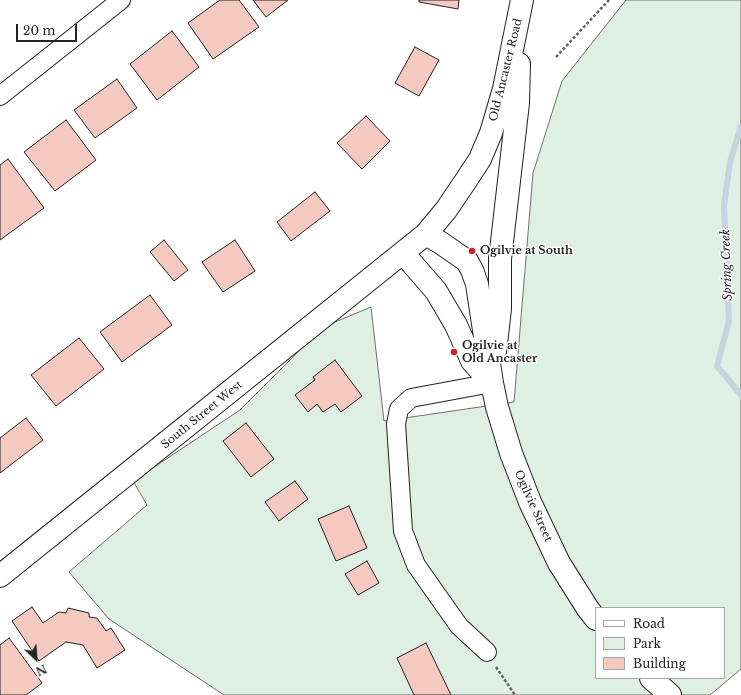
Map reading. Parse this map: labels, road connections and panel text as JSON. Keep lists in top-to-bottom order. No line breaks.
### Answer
{"streets":{"street":["Old Ancaster Road","South Street West","Ogilvie Street"]},"crossings":[["Old Ancaster Road","South Street West"],["Old Ancaster Road","Ogilvie Street"]],"water":["Spring Creek"],"places":["Ogilvie at South","Ogilvie at Old Ancaster"],"legend":["Road","Park","Building"],"scale_bar":"20 m","north":"bottom right"}
